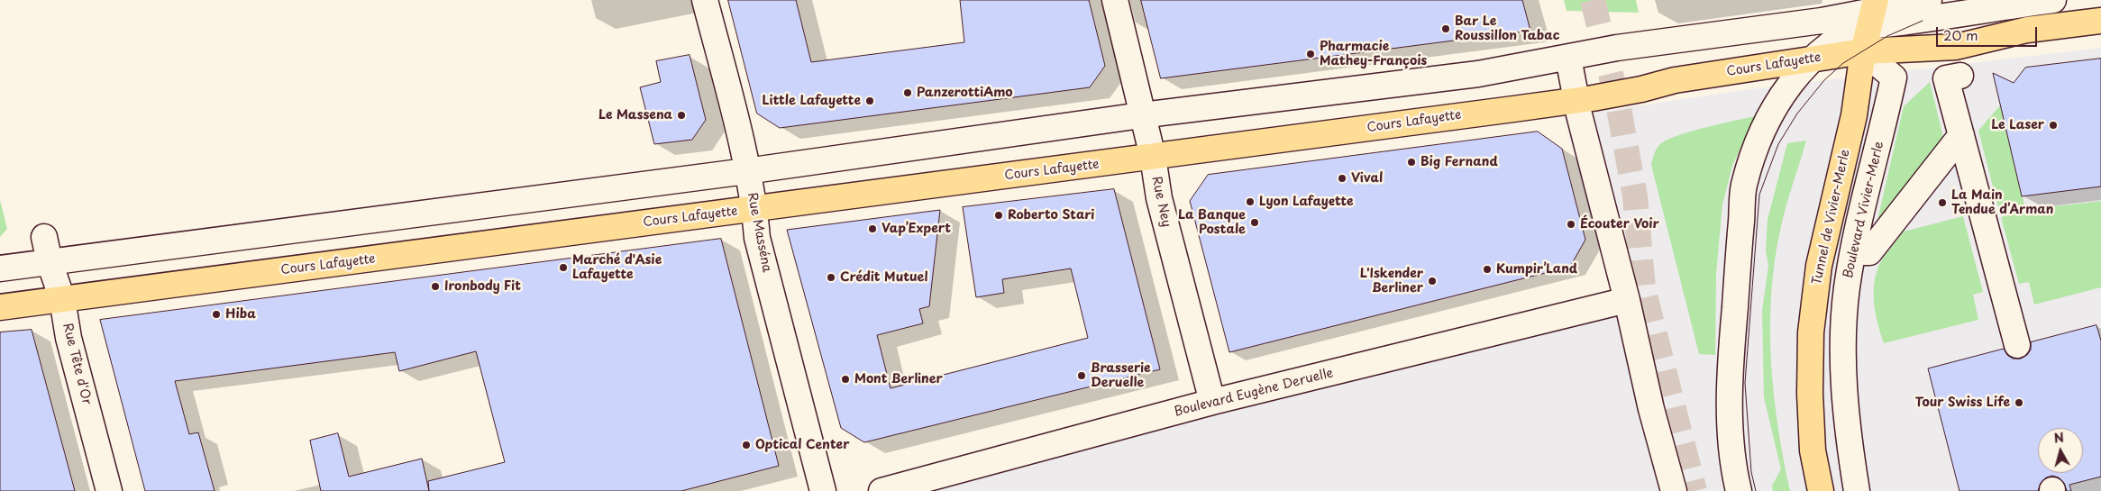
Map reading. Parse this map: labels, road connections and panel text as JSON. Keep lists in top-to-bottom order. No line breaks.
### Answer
{"streets":{"main road":["Cours Lafayette","Tunnel de Vivier-Merle"],"street":["Rue Ney","Boulevard Vivier-Merle","Rue Masséna","Rue Tête d'Or","Boulevard Eugène Deruelle"]},"crossings":[["Cours Lafayette","Rue Ney"],["Cours Lafayette","Boulevard Vivier-Merle"],["Cours Lafayette","Tunnel de Vivier-Merle"],["Cours Lafayette","Rue Masséna"],["Cours Lafayette","Rue Tête d'Or"],["Rue Ney","Boulevard Eugène Deruelle"],["Boulevard Vivier-Merle","Tunnel de Vivier-Merle"]],"places":["Bar Le Roussillon Tabac","Pharmacie Mathey-François","PanzerottiAmo","Little Lafayette","Le Massena","Le Laser","Big Fernand","Vival","Lyon Lafayette","La Main Tendue d’Arman","Roberto Stari","La Banque Postale","Écouter Voir","Vap’Expert","Marché d'Asie Lafayette","Kumpir’Land","Crédit Mutuel","L'Iskender Berliner","Ironbody Fit","Hiba","Brasserie Deruelle","Mont Berliner","Tour Swiss Life","Optical Center"],"scale_bar":"20 m","north":"top"}
